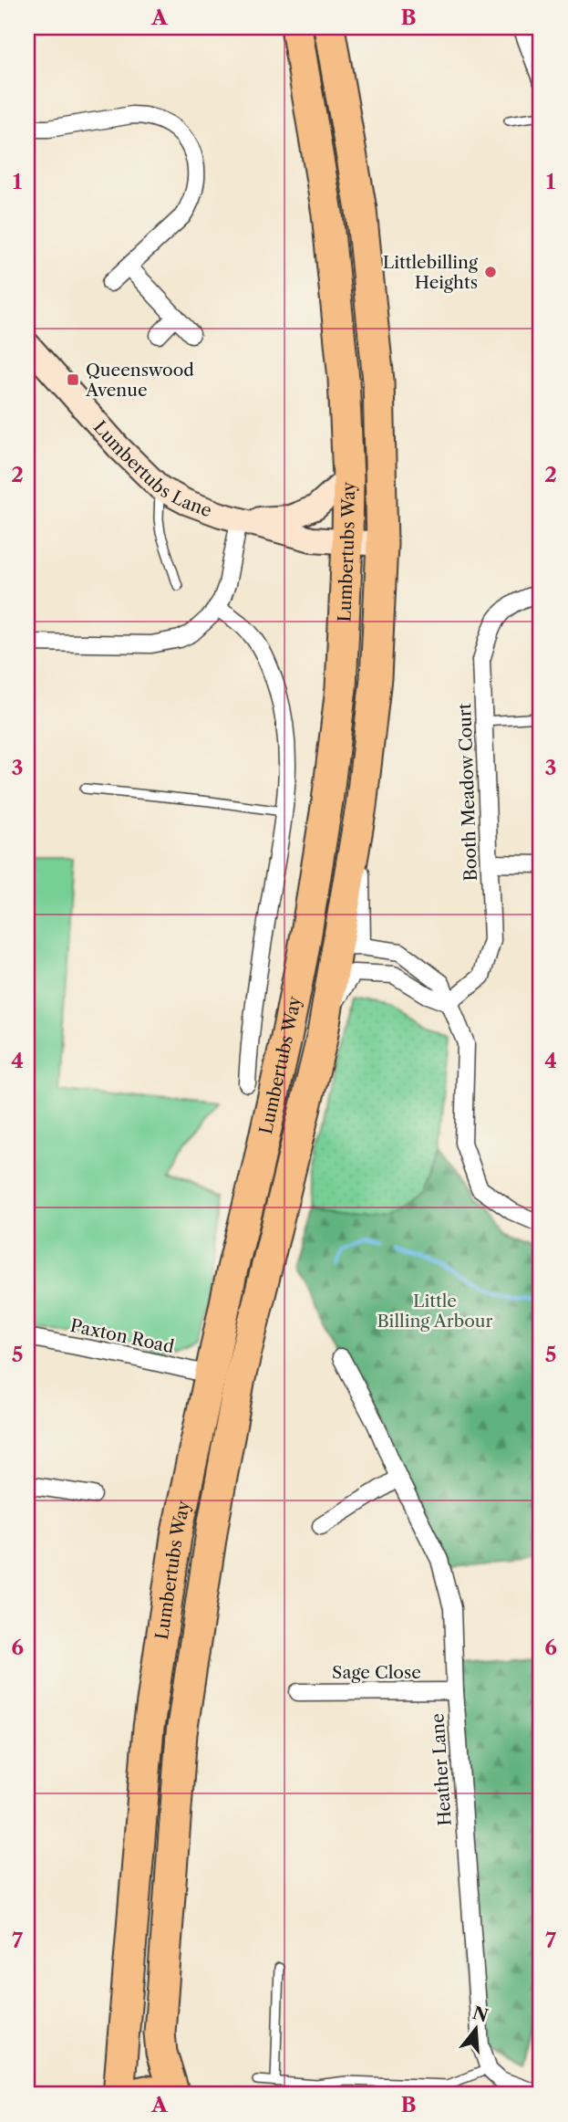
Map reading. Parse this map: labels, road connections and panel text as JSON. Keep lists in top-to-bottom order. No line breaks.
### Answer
{"streets":{"highway":["Lumbertubs Way"],"street":["Lumbertubs Lane","Booth Meadow Court","Paxton Road","Sage Close","Heather Lane"]},"crossings":[["Lumbertubs Lane","Lumbertubs Way"],["Lumbertubs Way","Paxton Road"],["Sage Close","Heather Lane"]],"parks":["Little Billing Arbour"],"places":{"other":["Littlebilling Heights"],"transit":["Queenswood Avenue"]},"north":"top","grid":{"columns":["A","B"],"rows":["1","2","3","4","5","6","7"]}}
